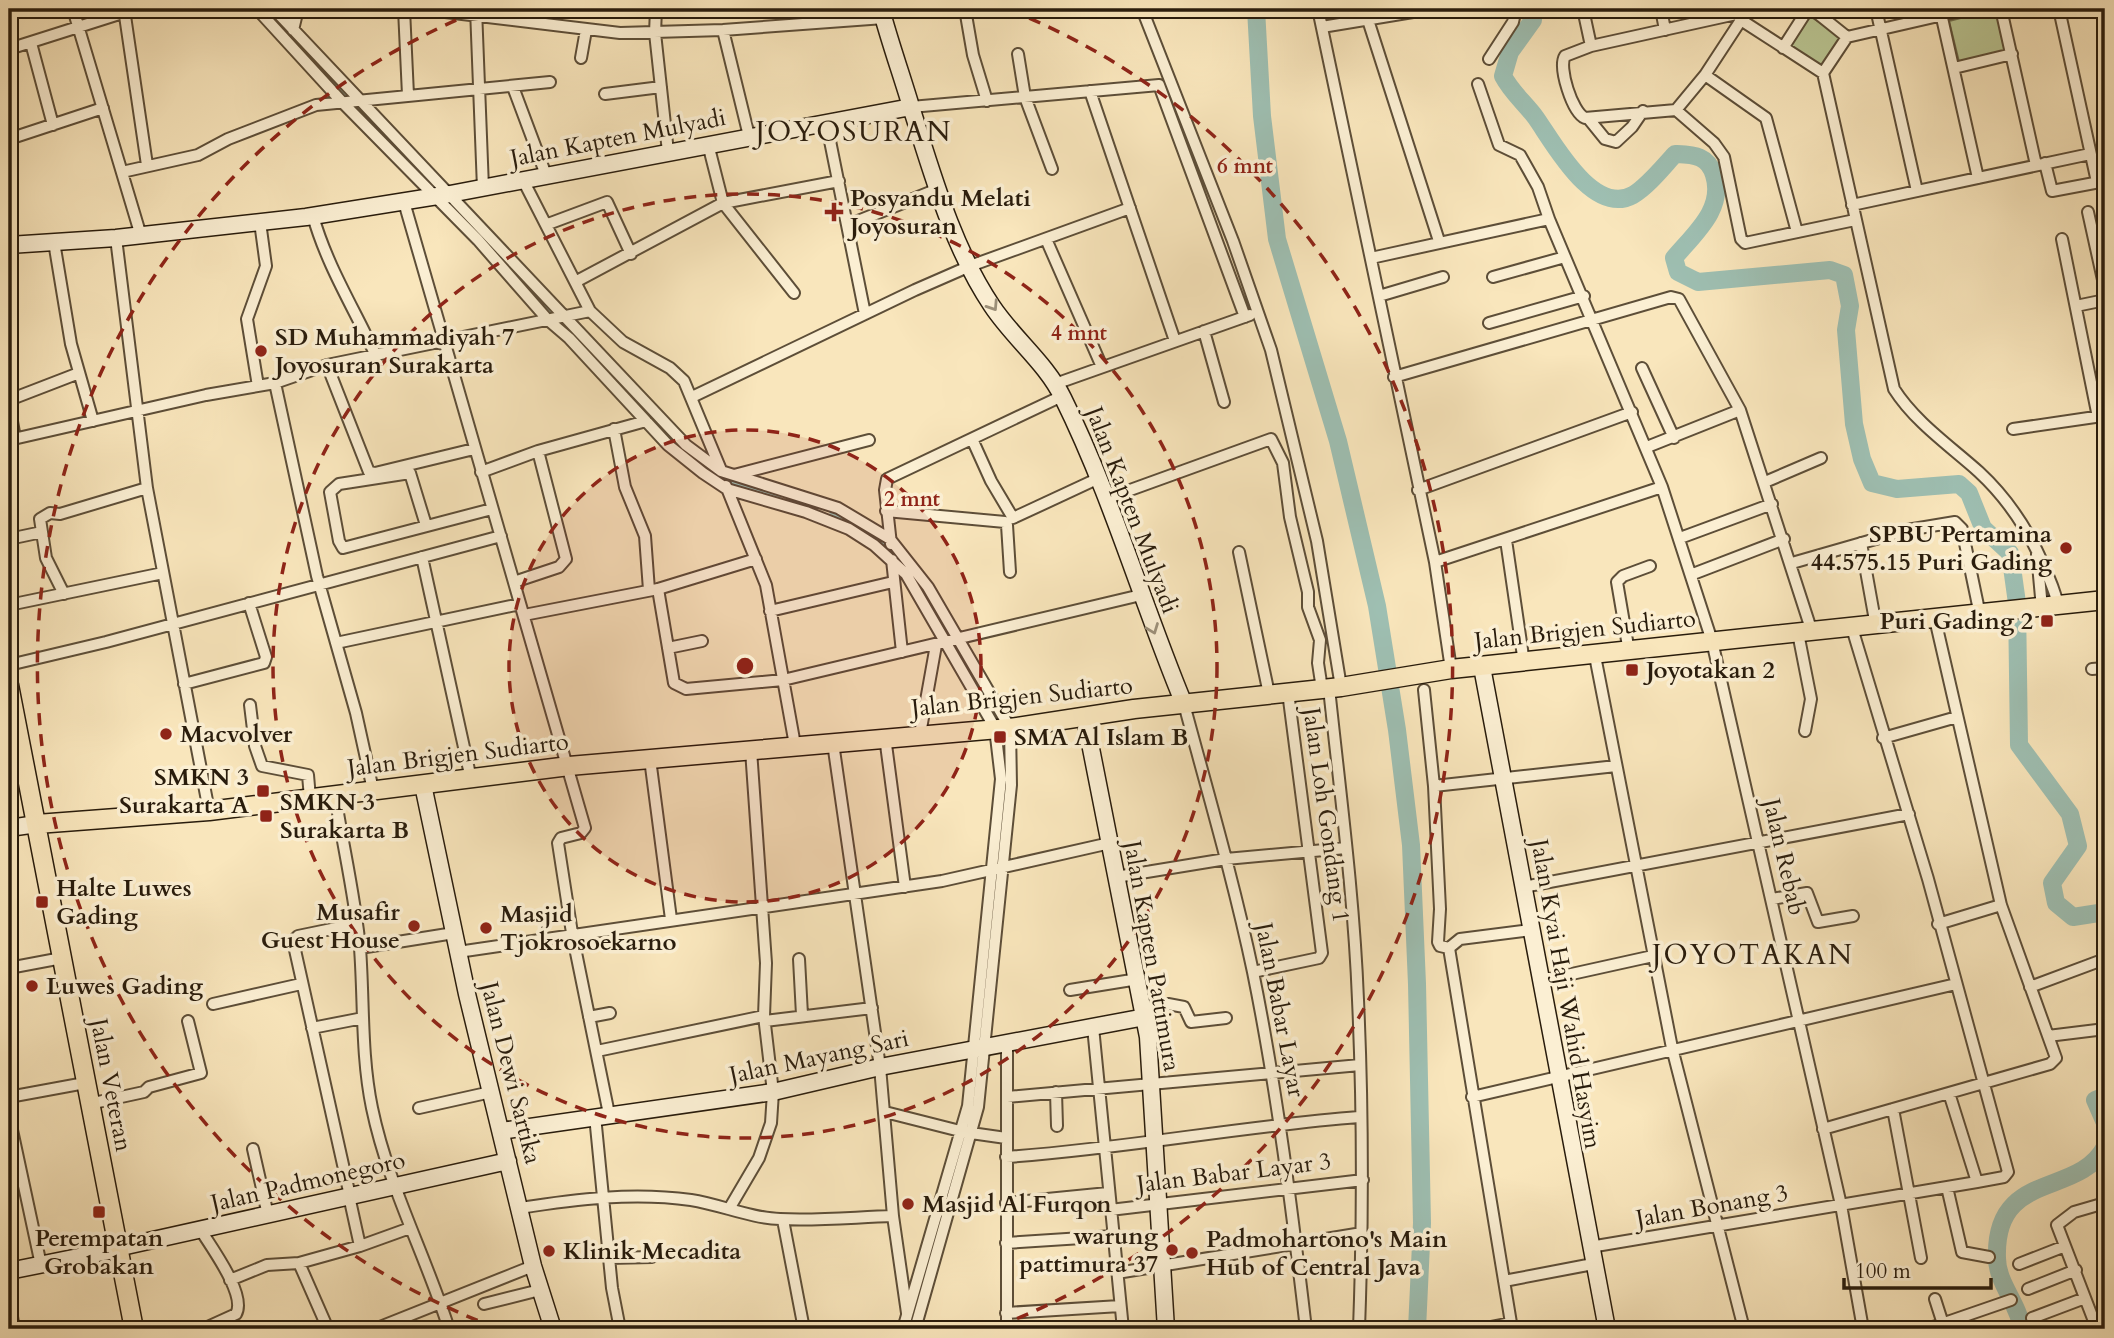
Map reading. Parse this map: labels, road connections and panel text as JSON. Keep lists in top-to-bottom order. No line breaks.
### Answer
{"streets":{"main road":["Jalan Kapten Mulyadi","Jalan Brigjen Sudiarto","Jalan Kapten Pattimura","Jalan Kyai Haji Wahid Hasyim","Jalan Mayang Sari","Jalan Dewi Sartika","Jalan Veteran","Jalan Padmonegoro"],"street":["Jalan Loh Gondang 1","Jalan Rebab","Jalan Babar Layar","Jalan Babar Layar 3","Jalan Bonang 3"]},"crossings":[["Jalan Kapten Mulyadi","Jalan Brigjen Sudiarto"],["Jalan Kapten Mulyadi","Jalan Babar Layar"],["Jalan Brigjen Sudiarto","Jalan Loh Gondang 1"],["Jalan Brigjen Sudiarto","Jalan Rebab"],["Jalan Brigjen Sudiarto","Jalan Kapten Pattimura"],["Jalan Brigjen Sudiarto","Jalan Kyai Haji Wahid Hasyim"],["Jalan Brigjen Sudiarto","Jalan Babar Layar"],["Jalan Brigjen Sudiarto","Jalan Dewi Sartika"],["Jalan Brigjen Sudiarto","Jalan Veteran"],["Jalan Loh Gondang 1","Jalan Babar Layar"],["Jalan Rebab","Jalan Bonang 3"],["Jalan Kapten Pattimura","Jalan Mayang Sari"],["Jalan Kapten Pattimura","Jalan Babar Layar 3"],["Jalan Kyai Haji Wahid Hasyim","Jalan Bonang 3"],["Jalan Babar Layar","Jalan Babar Layar 3"],["Jalan Mayang Sari","Jalan Dewi Sartika"],["Jalan Dewi Sartika","Jalan Padmonegoro"],["Jalan Veteran","Jalan Padmonegoro"]],"districts":["JOYOSURAN","JOYOTAKAN"],"places":{"health":["Posyandu Melati Joyosuran"],"other":["SD Muhammadiyah 7 Joyosuran Surakarta","SPBU Pertamina 44.575.15 Puri Gading","Macvolver","Musafir Guest House","Masjid Tjokrosoekarno","Luwes Gading","Masjid Al Furqon","warung pattimura 37","Klinik Mecadita","Padmohartono's Main Hub of Central Java"],"transit":["Puri Gading 2","Joyotakan 2","SMA Al Islam B","SMKN 3 Surakarta A","SMKN 3 Surakarta B","Halte Luwes Gading","Perempatan Grobakan"]},"scale_bar":"100 m","rings":["6 mnt","4 mnt","2 mnt"]}
